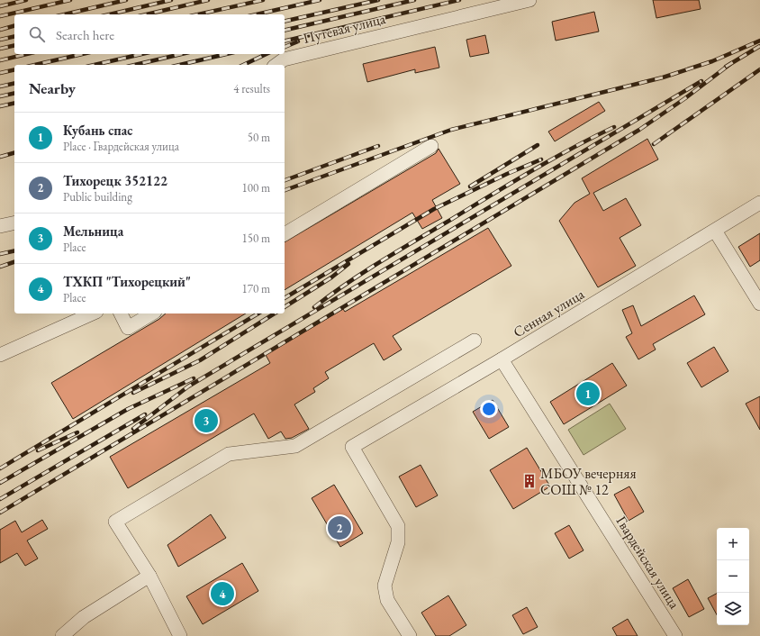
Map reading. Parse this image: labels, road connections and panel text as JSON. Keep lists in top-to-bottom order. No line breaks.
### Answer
{"streets":{"street":["Путевая улица","Сенная улица","Гвардейская улица"]},"crossings":[["Сенная улица","Гвардейская улица"]],"places":{"building":["МБОУ вечерняя СОШ № 12"]},"page":{"search":"Search here","heading":["Nearby","4 results"],"list":[{"mark":"1","name":"Кубань спас","note":"Place · Гвардейская улица","value":"50 m"},{"mark":"2","name":"Тихорецк 352122","note":"Public building","value":"100 m"},{"mark":"3","name":"Мельница","note":"Place","value":"150 m"},{"mark":"4","name":"ТХКП \"Тихорецкий\"","note":"Place","value":"170 m"}],"pins":["1","3","2","4"],"map_buttons":["+","−"]}}
